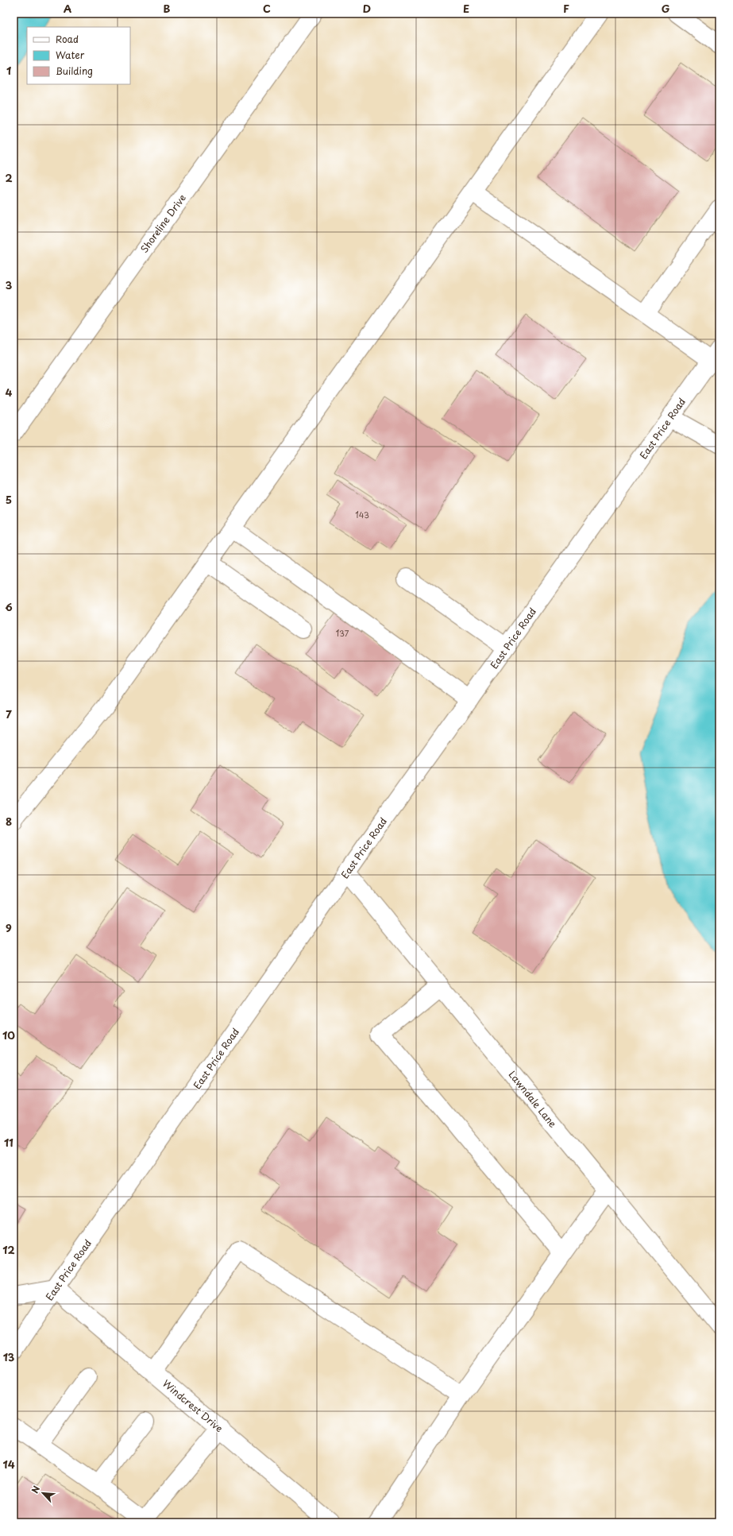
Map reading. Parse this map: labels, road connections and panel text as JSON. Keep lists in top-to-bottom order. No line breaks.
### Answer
{"streets":{"street":["Shoreline Drive","East Price Road","Lawndale Lane","Windcrest Drive"]},"crossings":[["East Price Road","Lawndale Lane"],["East Price Road","Windcrest Drive"]],"house_numbers":["143","137"],"legend":["Road","Water","Building"],"north":"top left","grid":{"columns":["A","B","C","D","E","F","G"],"rows":["1","2","3","4","5","6","7","8","9","10","11","12","13","14"]}}
